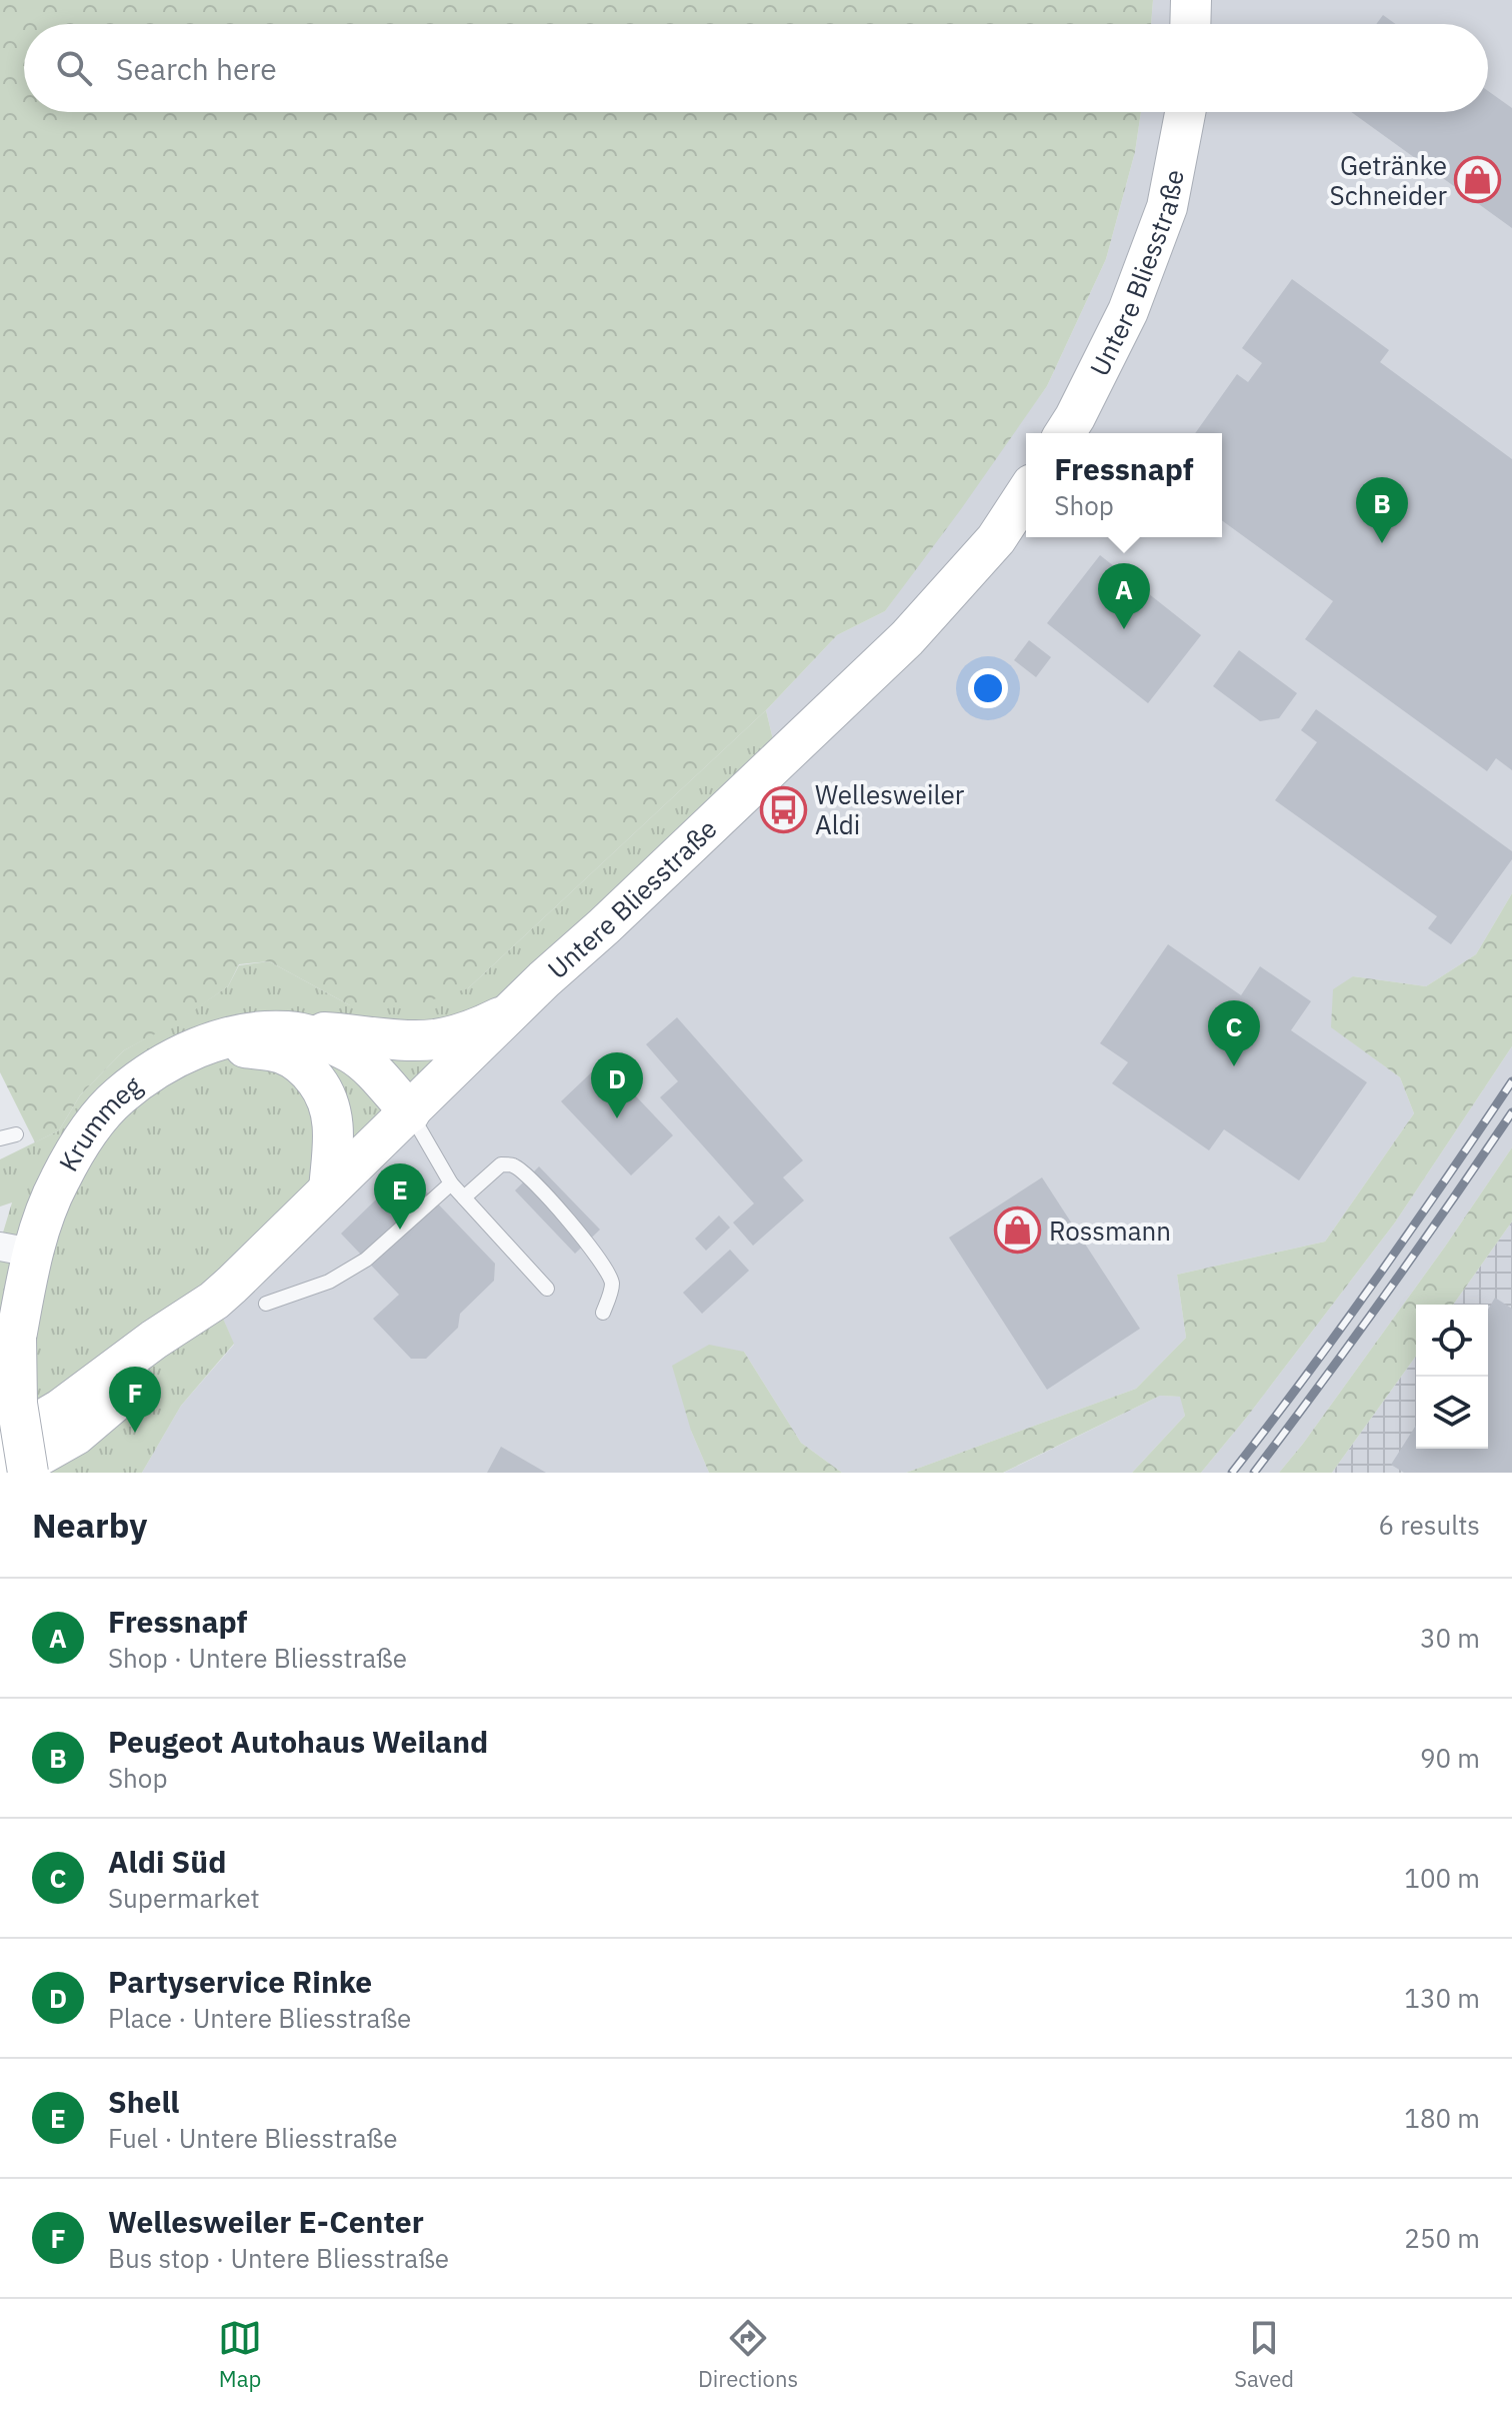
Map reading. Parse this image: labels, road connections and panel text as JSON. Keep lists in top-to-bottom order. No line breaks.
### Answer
{"streets":{"main road":["Untere Bliesstraße","Krummeg"]},"crossings":[["Untere Bliesstraße","Krummeg"]],"places":{"shop":["Getränke Schneider","Rossmann"],"bus stop":["Wellesweiler Aldi"]},"page":{"search":"Search here","popup":["Fressnapf","Shop"],"pins":["B","A","C","D","E","F"],"heading":["Nearby","6 results"],"list":[{"mark":"A","name":"Fressnapf","note":"Shop · Untere Bliesstraße","value":"30 m"},{"mark":"B","name":"Peugeot Autohaus Weiland","note":"Shop","value":"90 m"},{"mark":"C","name":"Aldi Süd","note":"Supermarket","value":"100 m"},{"mark":"D","name":"Partyservice Rinke","note":"Place · Untere Bliesstraße","value":"130 m"},{"mark":"E","name":"Shell","note":"Fuel · Untere Bliesstraße","value":"180 m"},{"mark":"F","name":"Wellesweiler E-Center","note":"Bus stop · Untere Bliesstraße","value":"250 m"}],"nav":["Map","Directions","Saved"]}}
